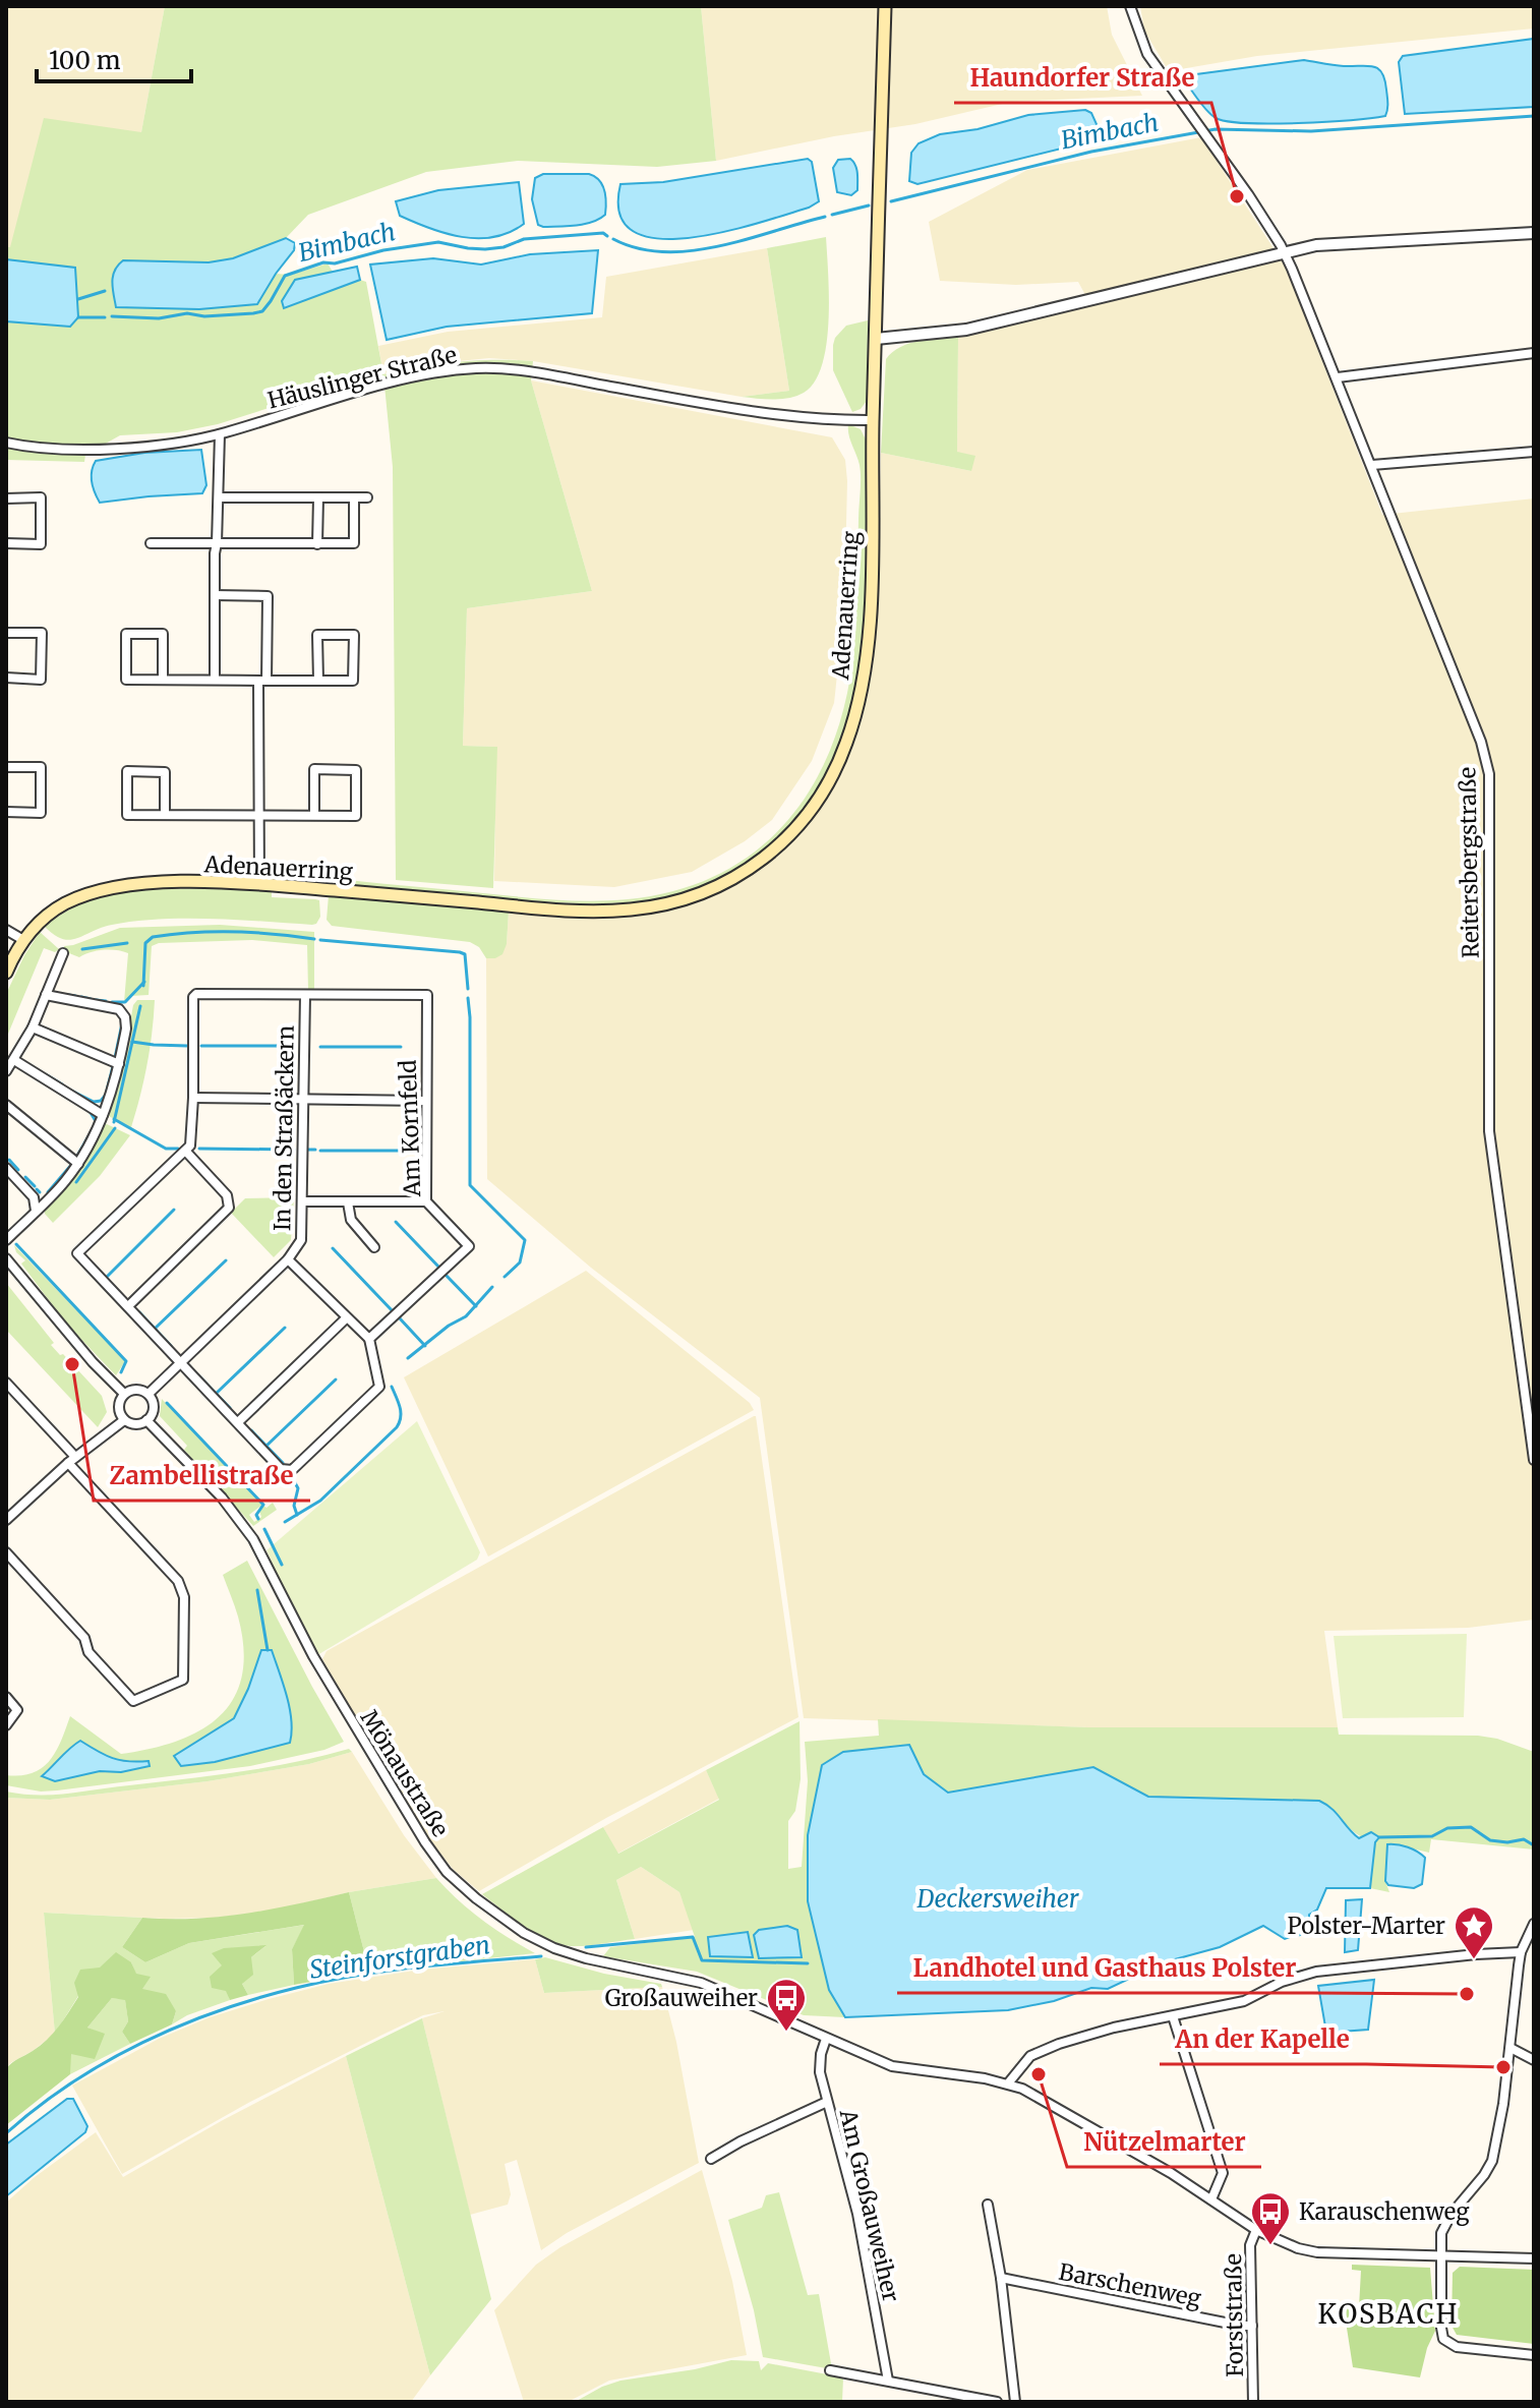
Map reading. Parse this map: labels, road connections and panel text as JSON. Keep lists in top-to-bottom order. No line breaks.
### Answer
{"streets":{"main road":["Adenauerring"],"street":["Häuslinger Straße","Reitersbergstraße","In den Straßäckern","Am Kornfeld","Mönaustraße","Am Großauweiher","Barschenweg","Forststraße"]},"crossings":[["Häuslinger Straße","Adenauerring"],["In den Straßäckern","Am Kornfeld"],["In den Straßäckern","Mönaustraße"],["Mönaustraße","Am Großauweiher"],["Mönaustraße","Forststraße"],["Barschenweg","Forststraße"]],"districts":["KOSBACH"],"water":["Bimbach","Deckersweiher","Steinforstgraben"],"places":{"other":["Haundorfer Straße","Zambellistraße","Landhotel und Gasthaus Polster","An der Kapelle","Nützelmarter"],"place":["Polster-Marter"],"bus stop":["Großauweiher","Karauschenweg"]},"scale_bar":"100 m"}
